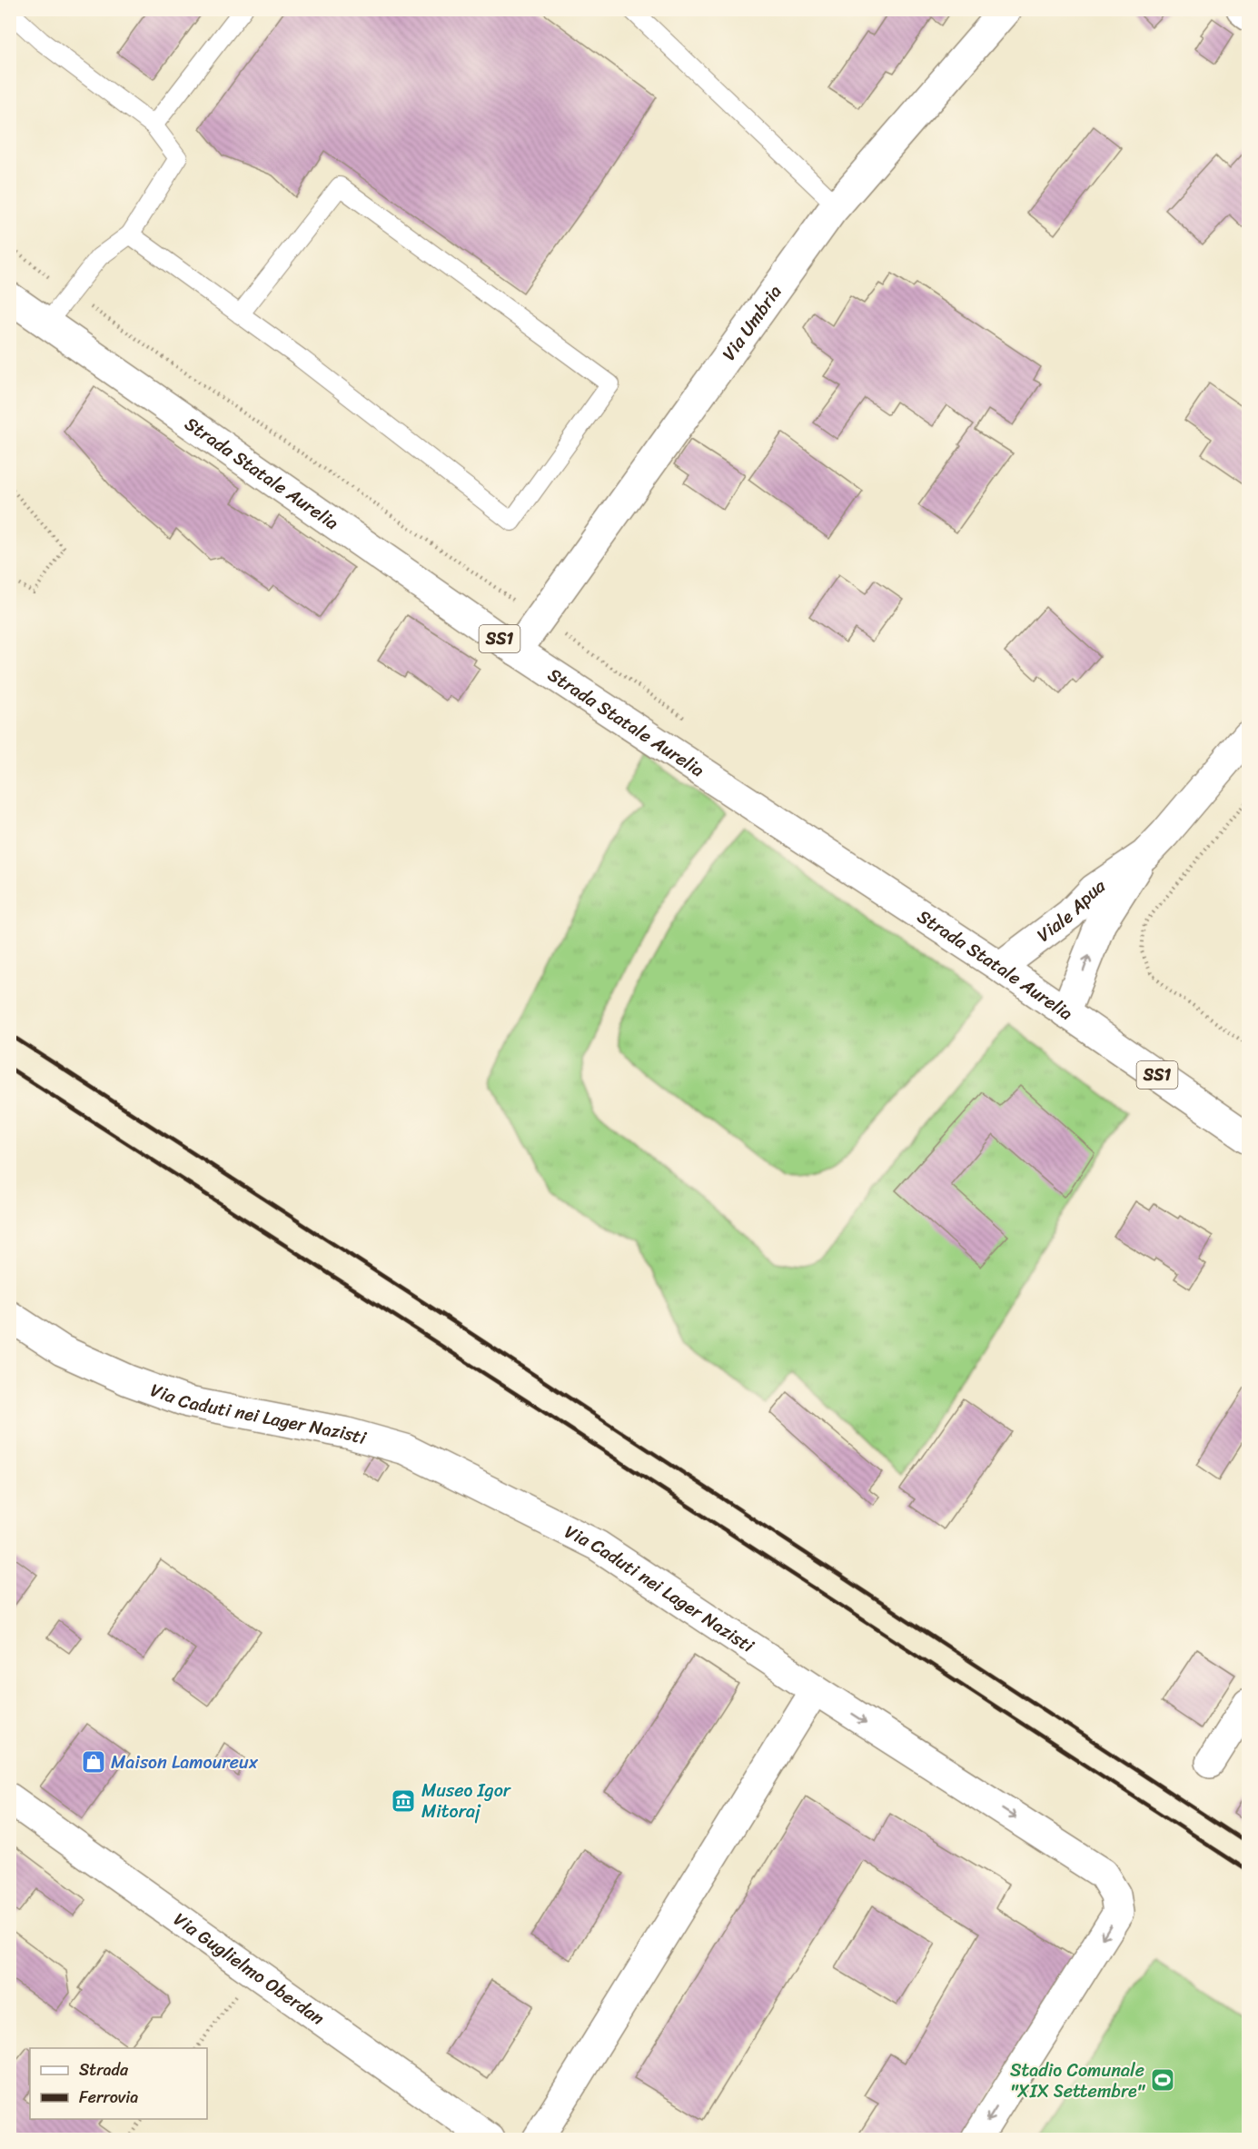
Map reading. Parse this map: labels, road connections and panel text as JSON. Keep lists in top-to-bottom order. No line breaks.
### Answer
{"streets":{"street":["Via Umbria","Strada Statale Aurelia","SS1","Viale Apua","Via Caduti nei Lager Nazisti","Via Guglielmo Oberdan"]},"crossings":[["Via Umbria","Strada Statale Aurelia"],["Strada Statale Aurelia","Viale Apua"]],"places":{"shop":["Maison Lamoureux"],"museum":["Museo Igor Mitoraj"],"sports":["Stadio Comunale \"XIX Settembre\""]},"legend":["Strada","Ferrovia"]}
